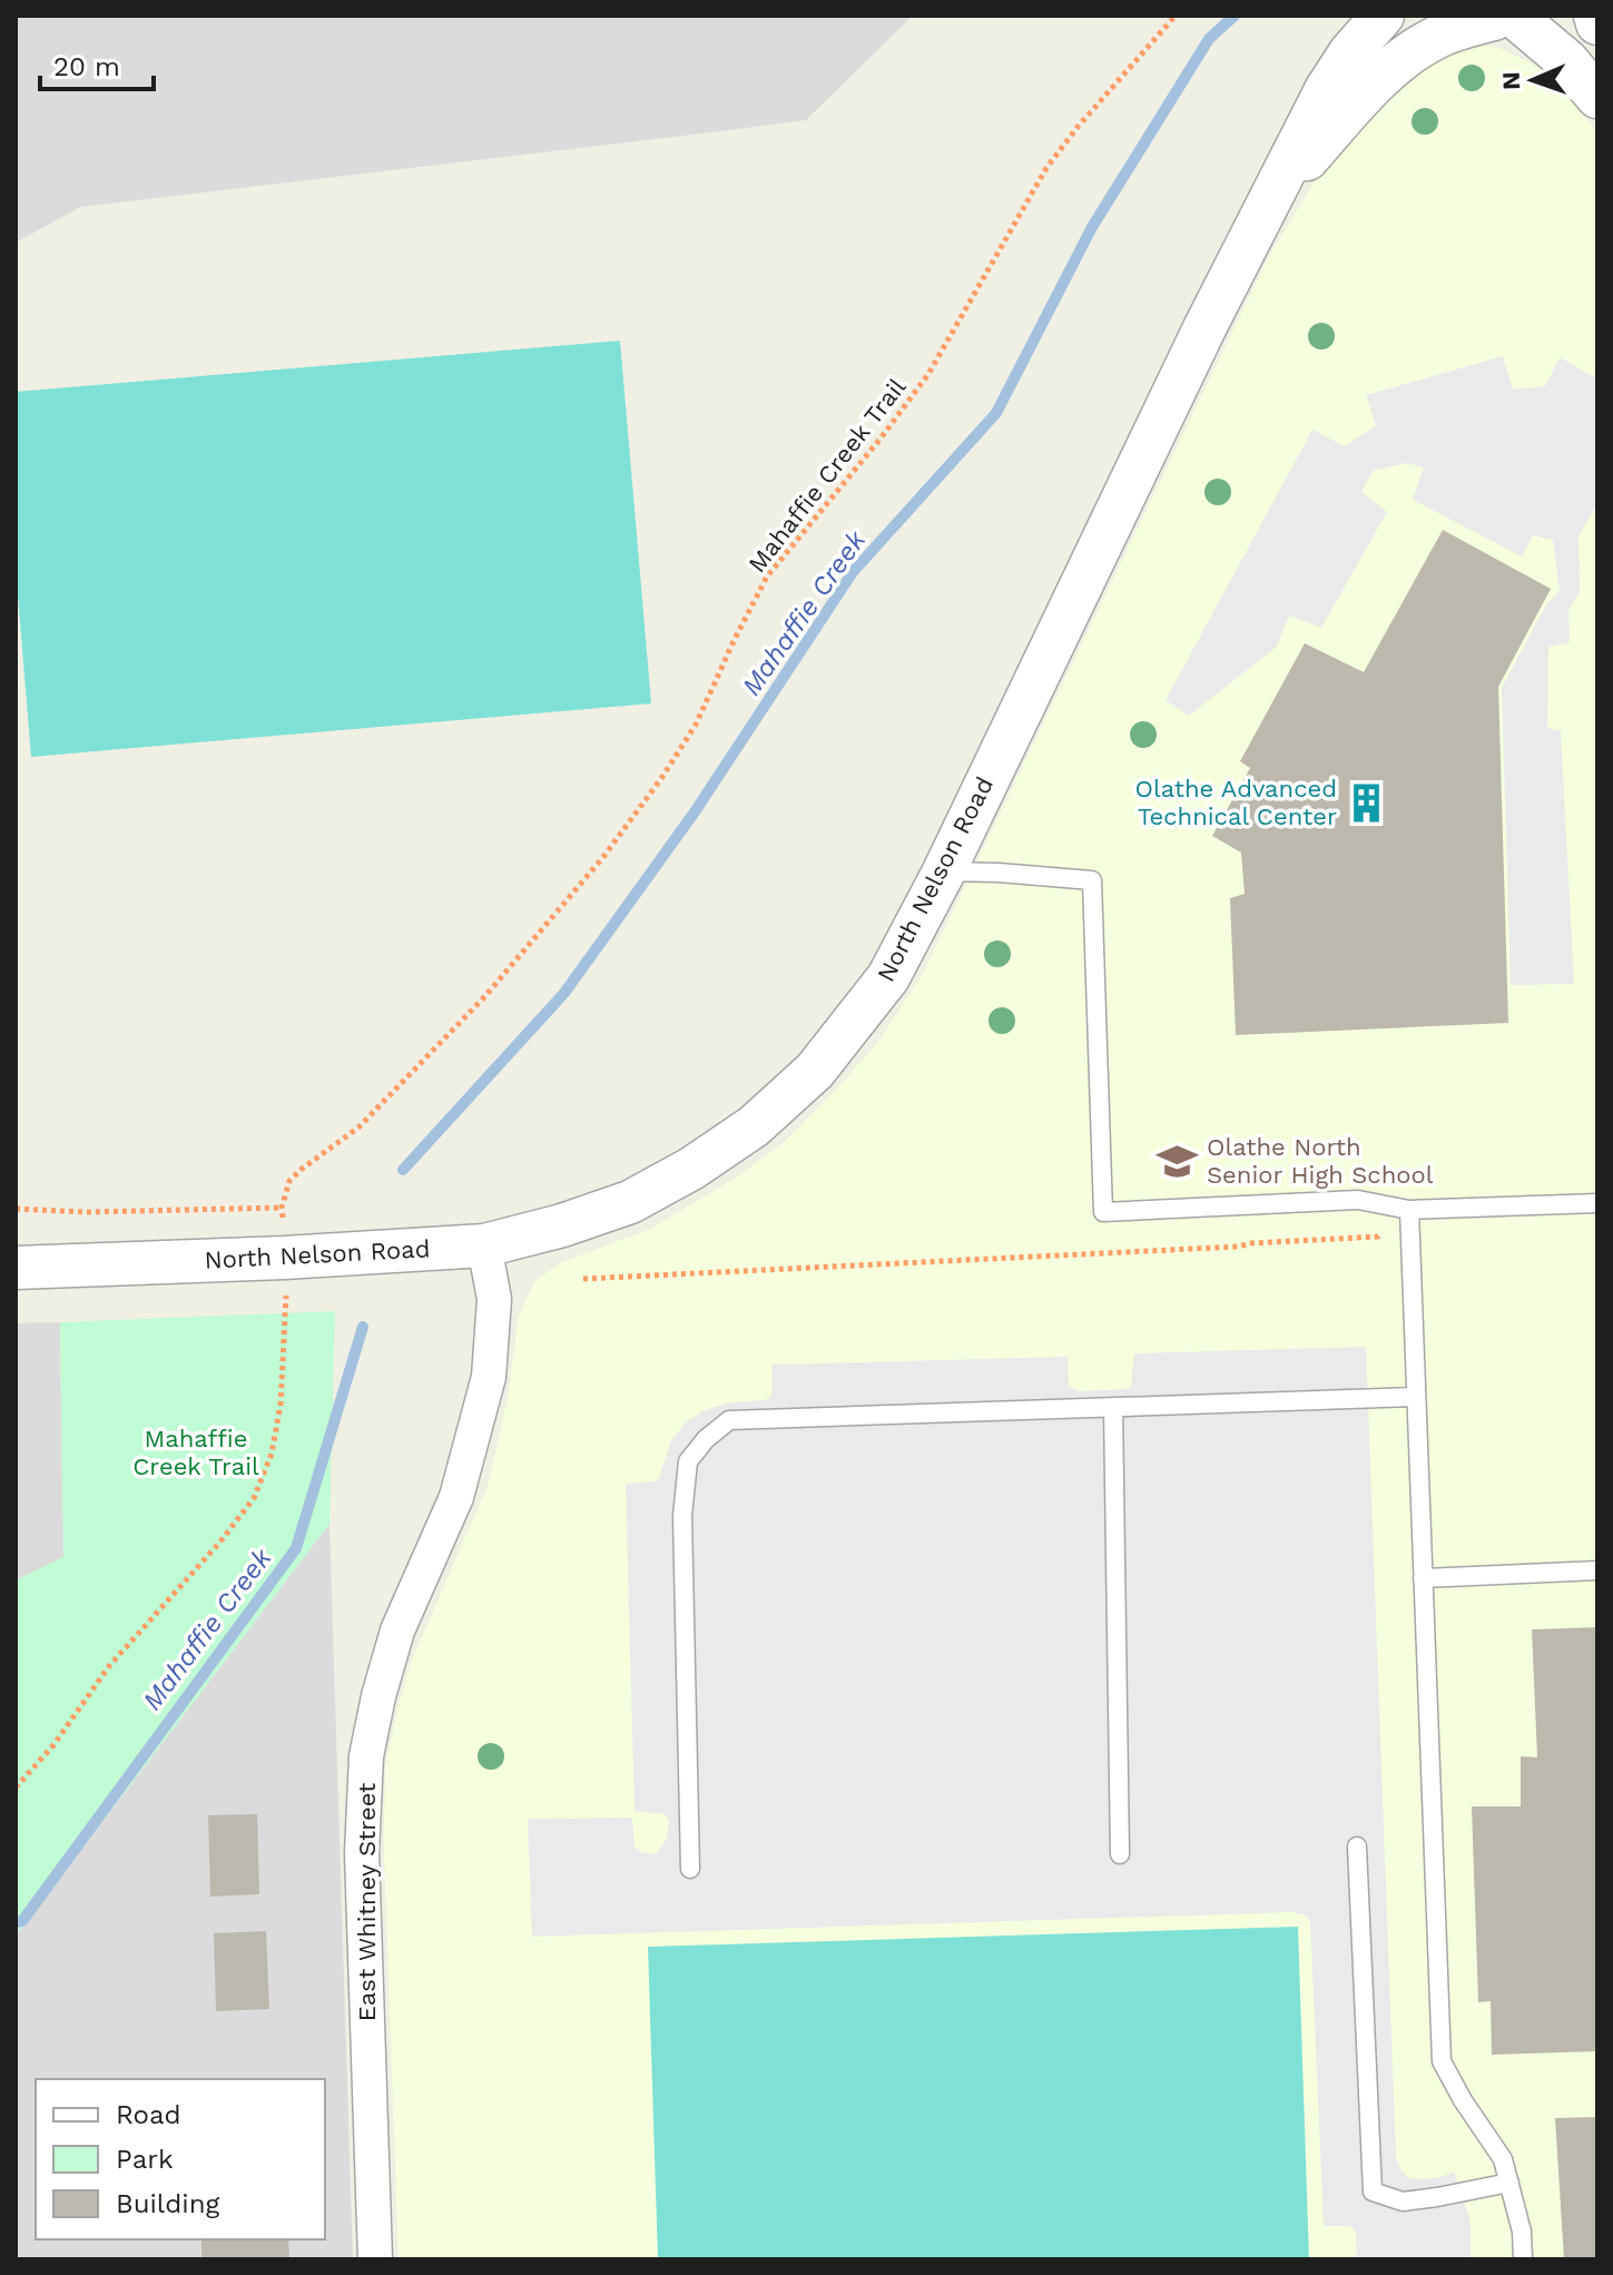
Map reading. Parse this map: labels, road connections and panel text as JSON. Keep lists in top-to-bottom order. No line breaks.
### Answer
{"streets":{"street":["North Nelson Road","East Whitney Street"],"path":["Mahaffie Creek Trail"]},"crossings":[["Mahaffie Creek Trail","North Nelson Road"],["North Nelson Road","East Whitney Street"]],"water":["Mahaffie Creek"],"parks":["Mahaffie Creek Trail"],"places":{"building":["Olathe Advanced Technical Center"],"school or university":["Olathe North Senior High School"]},"legend":["Road","Park","Building"],"scale_bar":"20 m","north":"left"}
